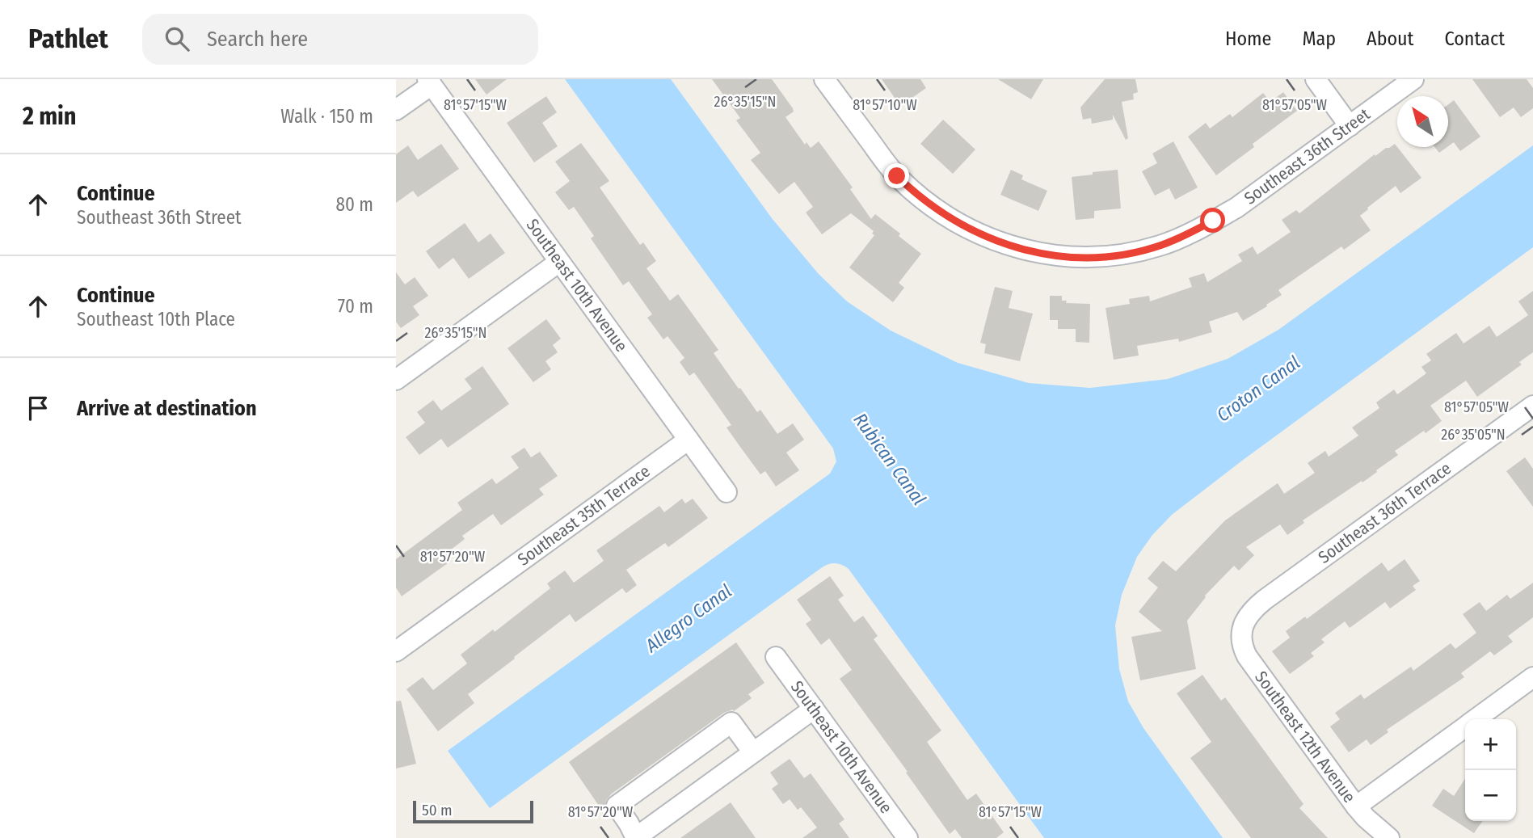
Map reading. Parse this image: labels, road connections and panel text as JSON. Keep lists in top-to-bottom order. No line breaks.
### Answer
{"streets":{"street":["Southeast 36th Street","Southeast 10th Avenue","Southeast 36th Terrace","Southeast 35th Terrace","Southeast 12th Avenue"]},"crossings":[["Southeast 10th Avenue","Southeast 35th Terrace"],["Southeast 36th Terrace","Southeast 12th Avenue"]],"water":["Croton Canal","Rubican Canal","Allegro Canal"],"scale_bar":"50 m","north":"top left","page":{"header":"Pathlet","search":"Search here","nav":["Home","Map","About","Contact"],"heading":["2 min","Walk · 150 m"],"list":[["Continue","Southeast 36th Street","80 m"],["Continue","Southeast 10th Place","70 m"],"Arrive at destination"],"map_buttons":["+","−"],"scale":"50 m"},"coordinates":["26°35'15\"N","81°57'15\"W","81°57'10\"W","81°57'05\"W","26°35'05\"N","81°57'20\"W"]}
